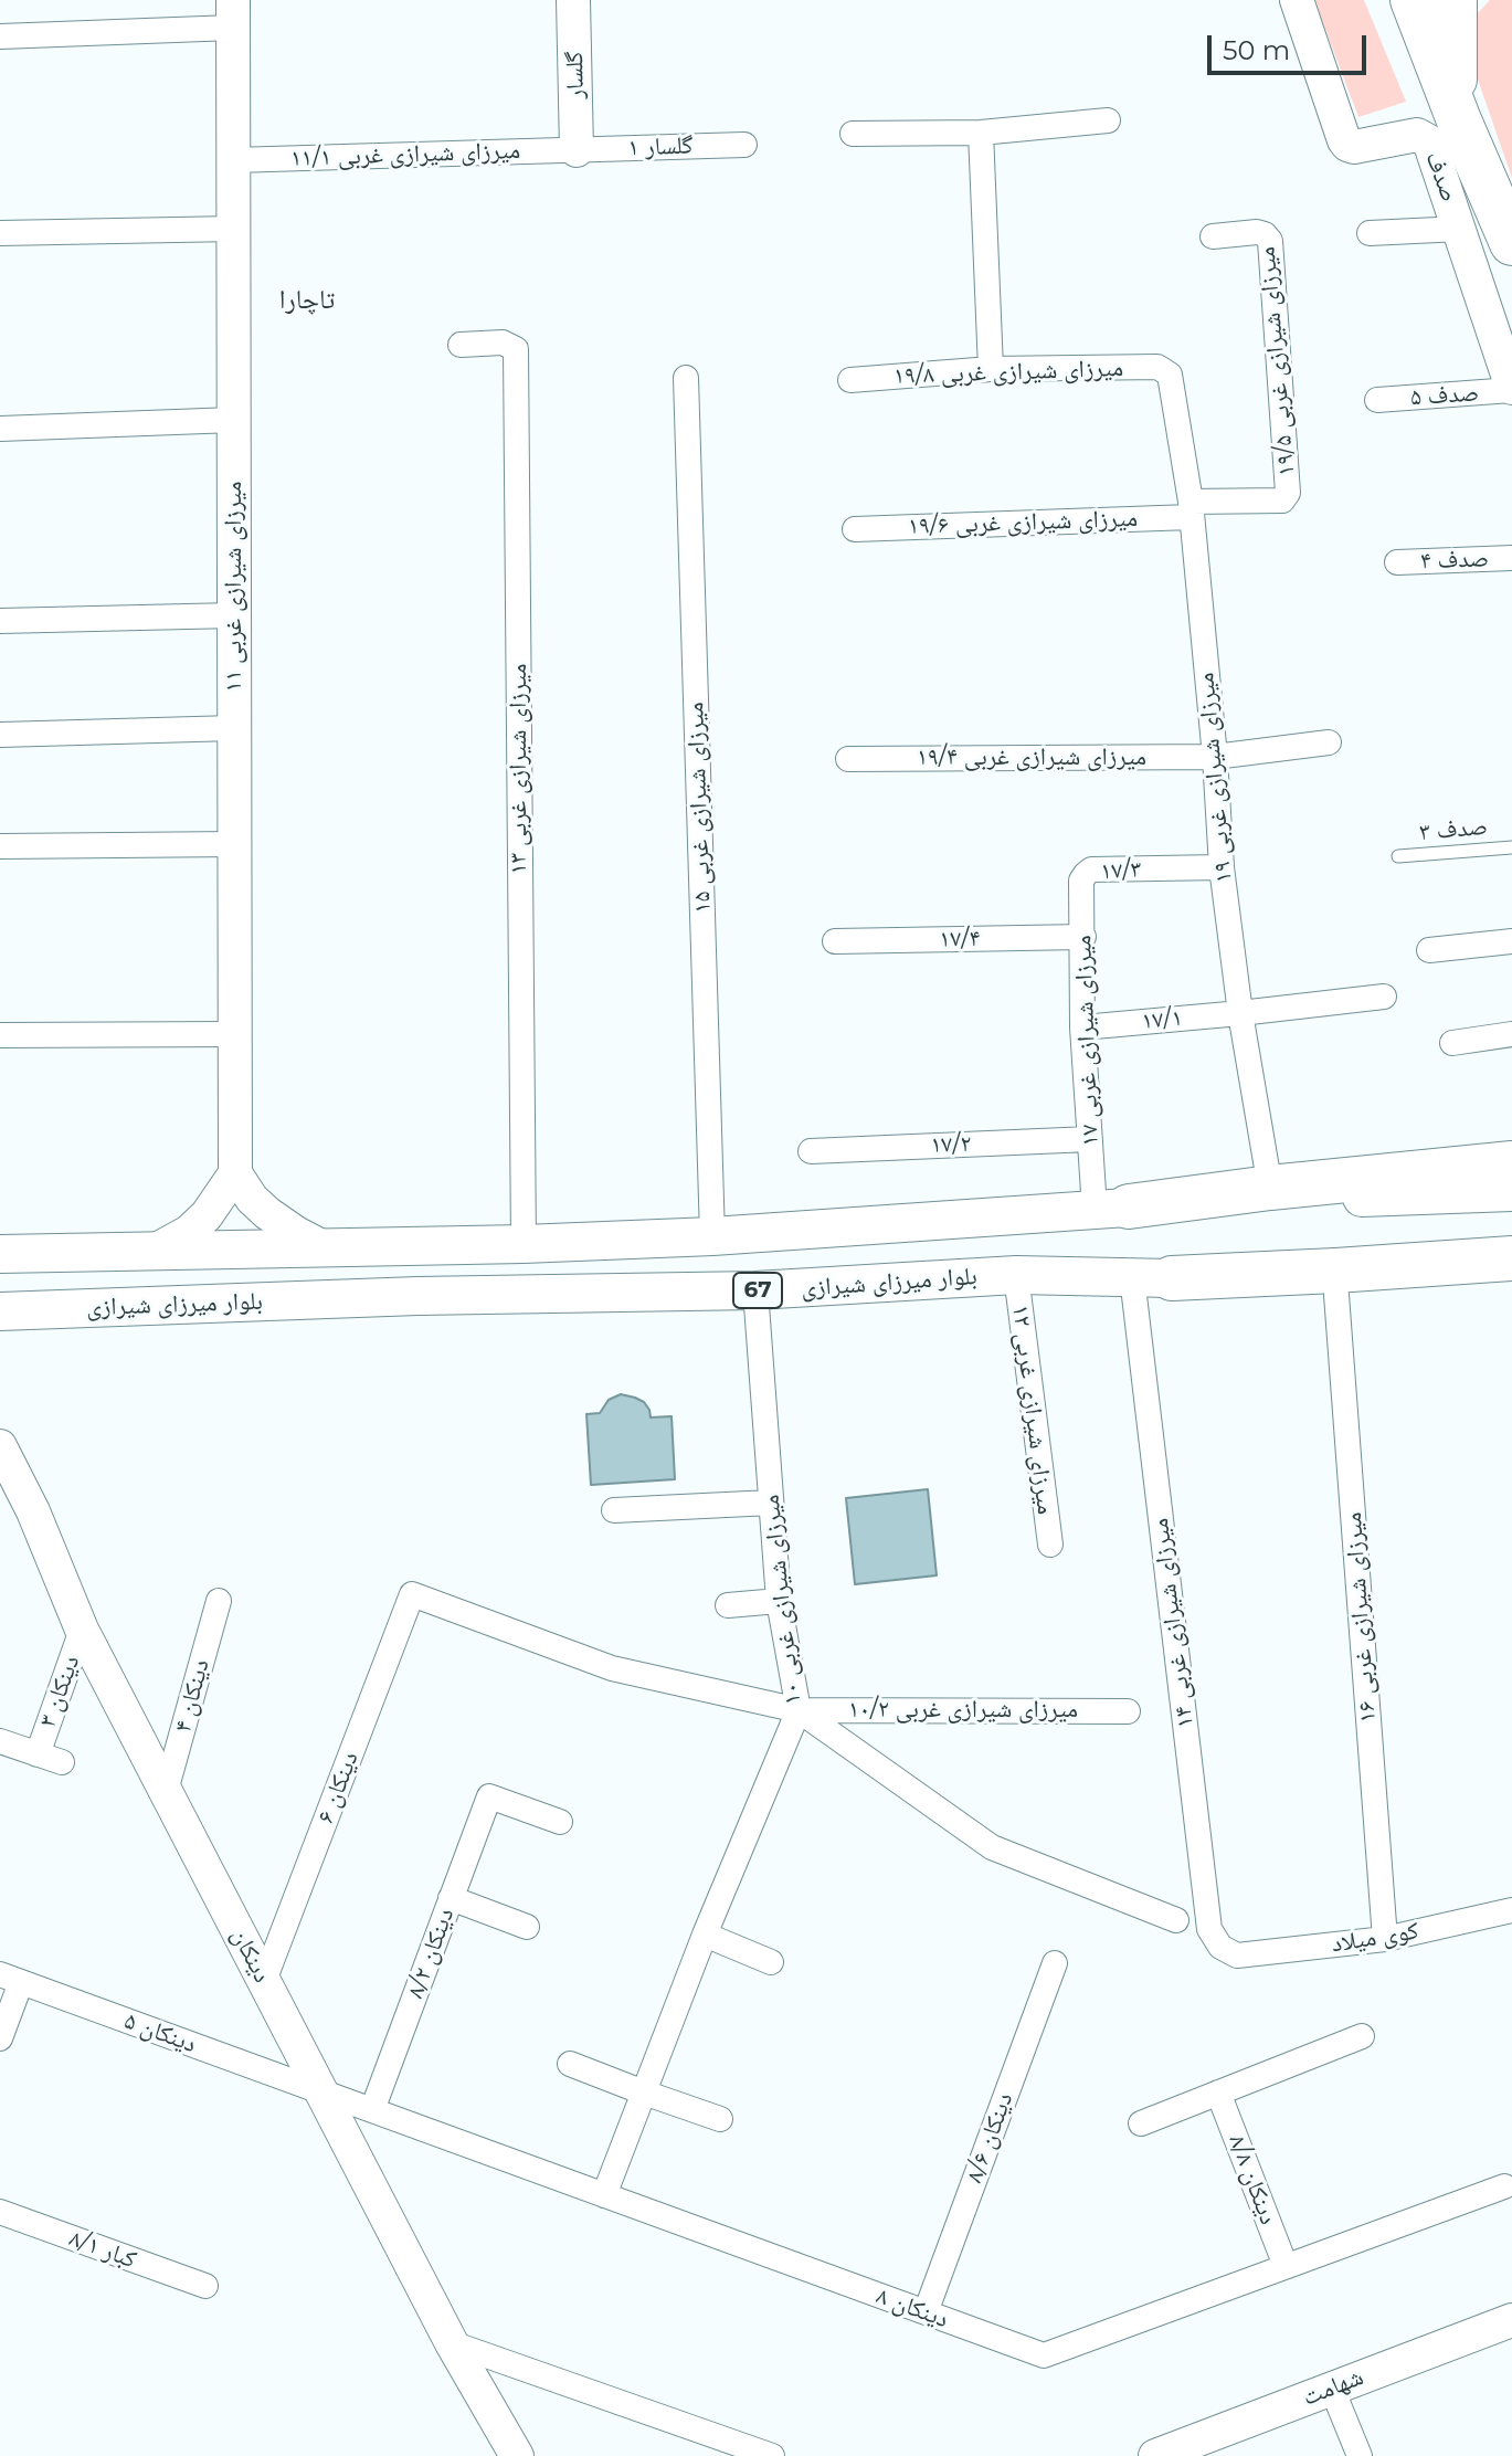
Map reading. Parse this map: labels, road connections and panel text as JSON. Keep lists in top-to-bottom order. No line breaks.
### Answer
{"streets":{"main road":["بلوار میرزای شیرازی","67"],"street":["گلسار","گلسار ۱","میرزای شیرازی غربی ۱۱/۱","صدف","۱۹/۵ میرزای شیرازی غربی","۱۹/۸ میرزای شیرازی غربی","۵ صدف","۱۹/۶ میرزای شیرازی غربی","۴ صدف","میرزای شیرازی غربی ۱۱","۱۹/۴ میرزای شیرازی غربی","۱۳ میرزای شیرازی غربی","۱۹ میرزای شیرازی غربی","۱۵ میرزای شیرازی غربی","۱۷/۳","۱۷/۴","۱۷/۱","۱۷ میرزای شیرازی غربی","۱۷/۲","۱۲ میرزای شیرازی غربی","۱۰ میرزای شیرازی غربی","۱۶ میرزای شیرازی غربی","۱۴ میرزای شیرازی غربی","۳ دینکان","دینکان ۴","۱۰/۲ میرزای شیرازی غربی","دینکان ۶","کوی میلاد","دینکان ۸/۲","دینکان","۵ دینکان","۸/۶ دینکان","۸/۸ دینکان","۸/۱ کبار","۸ دینکان","شهامت"],"lane":["صدف ۳"]},"crossings":[["گلسار","گلسار ۱"],["گلسار","میرزای شیرازی غربی ۱۱/۱"],["گلسار ۱","میرزای شیرازی غربی ۱۱/۱"],["میرزای شیرازی غربی ۱۱/۱","میرزای شیرازی غربی ۱۱"],["صدف","۵ صدف"],["۱۹/۵ میرزای شیرازی غربی","۱۹/۶ میرزای شیرازی غربی"],["۱۹/۵ میرزای شیرازی غربی","۱۹ میرزای شیرازی غربی"],["۱۹/۸ میرزای شیرازی غربی","۱۹ میرزای شیرازی غربی"],["۱۹/۶ میرزای شیرازی غربی","۱۹ میرزای شیرازی غربی"],["۱۹/۴ میرزای شیرازی غربی","۱۹ میرزای شیرازی غربی"],["۱۹ میرزای شیرازی غربی","۱۷/۳"],["۱۹ میرزای شیرازی غربی","۱۷/۱"],["۱۷/۳","۱۷ میرزای شیرازی غربی"],["۱۷/۴","۱۷ میرزای شیرازی غربی"],["۱۷/۱","۱۷ میرزای شیرازی غربی"],["۱۷ میرزای شیرازی غربی","۱۷/۲"],["بلوار میرزای شیرازی","۱۲ میرزای شیرازی غربی"],["بلوار میرزای شیرازی","۱۰ میرزای شیرازی غربی"],["بلوار میرزای شیرازی","۱۴ میرزای شیرازی غربی"],["۱۰ میرزای شیرازی غربی","۱۰/۲ میرزای شیرازی غربی"],["۱۰ میرزای شیرازی غربی","دینکان ۶"],["۱۰ میرزای شیرازی غربی","۸ دینکان"],["۱۶ میرزای شیرازی غربی","کوی میلاد"],["۱۴ میرزای شیرازی غربی","کوی میلاد"],["۳ دینکان","دینکان"],["دینکان ۴","دینکان"],["۱۰/۲ میرزای شیرازی غربی","دینکان ۶"],["دینکان ۶","دینکان"],["دینکان ۸/۲","۸ دینکان"],["دینکان","۵ دینکان"],["دینکان","۸ دینکان"],["۵ دینکان","۸ دینکان"],["۸/۶ دینکان","۸ دینکان"],["۸/۸ دینکان","۸ دینکان"]],"districts":["تاچارا"],"scale_bar":"50 m"}
